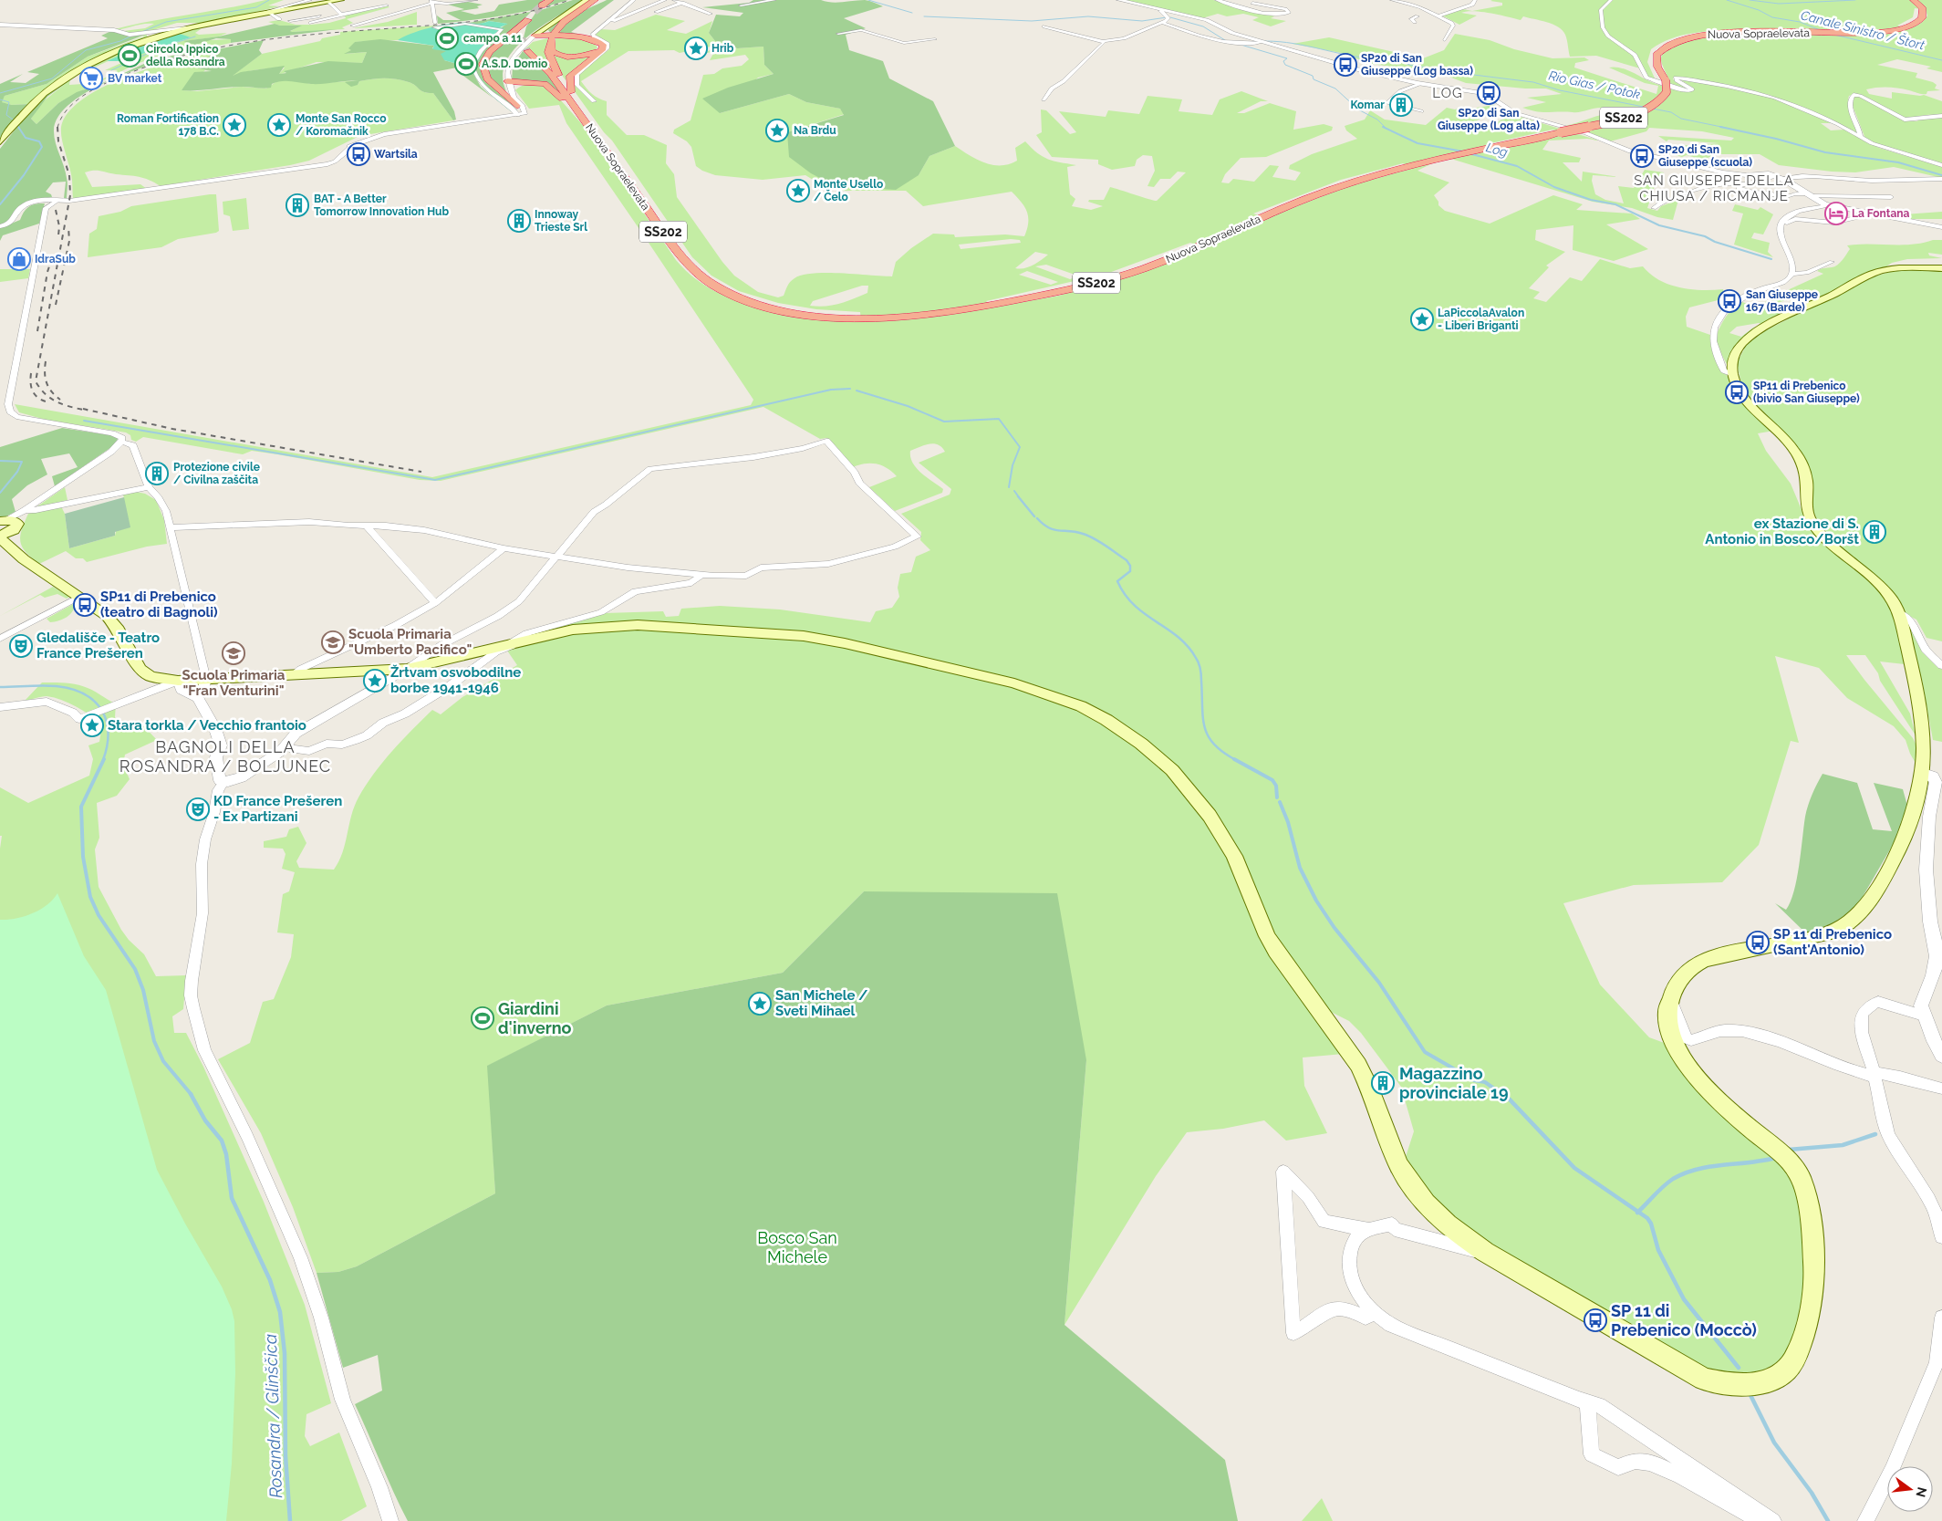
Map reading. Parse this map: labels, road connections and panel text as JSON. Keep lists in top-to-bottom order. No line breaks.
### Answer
{"streets":{"highway":["Nuova Sopraelevata","SS202"]},"districts":["LOG","SAN GIUSEPPE DELLA CHIUSA / RICMANJE","BAGNOLI DELLA ROSANDRA / BOLJUNEC"],"water":["Canale Sinistro / Štort","Rio Gias / Potok","Log","Rosandra / Glinščica"],"parks":["Bosco San Michele"],"places":{"sports":["campo a 11","Circolo Ippico della Rosandra","A.S.D. Domio","Giardini d'inverno"],"place":["Hrib","Roman Fortification 178 B.C.","Monte San Rocco / Koromačnik","Na Brdu","Monte Usello / Čelo","LaPiccolaAvalon - Liberi Briganti","Žrtvam osvobodilne borbe 1941-1946","Stara torkla / Vecchio frantoio","San Michele / Sveti Mihael"],"bus stop":["SP20 di San Giuseppe (Log bassa)","SP20 di San Giuseppe (Log alta)","Wartsila","SP20 di San Giuseppe (scuola)","San Giuseppe 167 (Barde)","SP11 di Prebenico (bivio San Giuseppe)","SP11 di Prebenico (teatro di Bagnoli)","SP 11 di Prebenico (Sant'Antonio)","SP 11 di Prebenico (Moccò)"],"supermarket":["BV market"],"building":["Komar","BAT - A Better Tomorrow Innovation Hub","Innoway Trieste Srl","Protezione civile / Civilna zaščita","ex Stazione di S. Antonio in Bosco/Boršt","Magazzino provinciale 19"],"hotel":["La Fontana"],"shop":["IdraSub"],"school or university":["Scuola Primaria \"Umberto Pacifico\"","Scuola Primaria \"Fran Venturini\""],"theatre":["Gledališče - Teatro France Prešeren","KD France Prešeren - Ex Partizani"]},"north":"right"}
